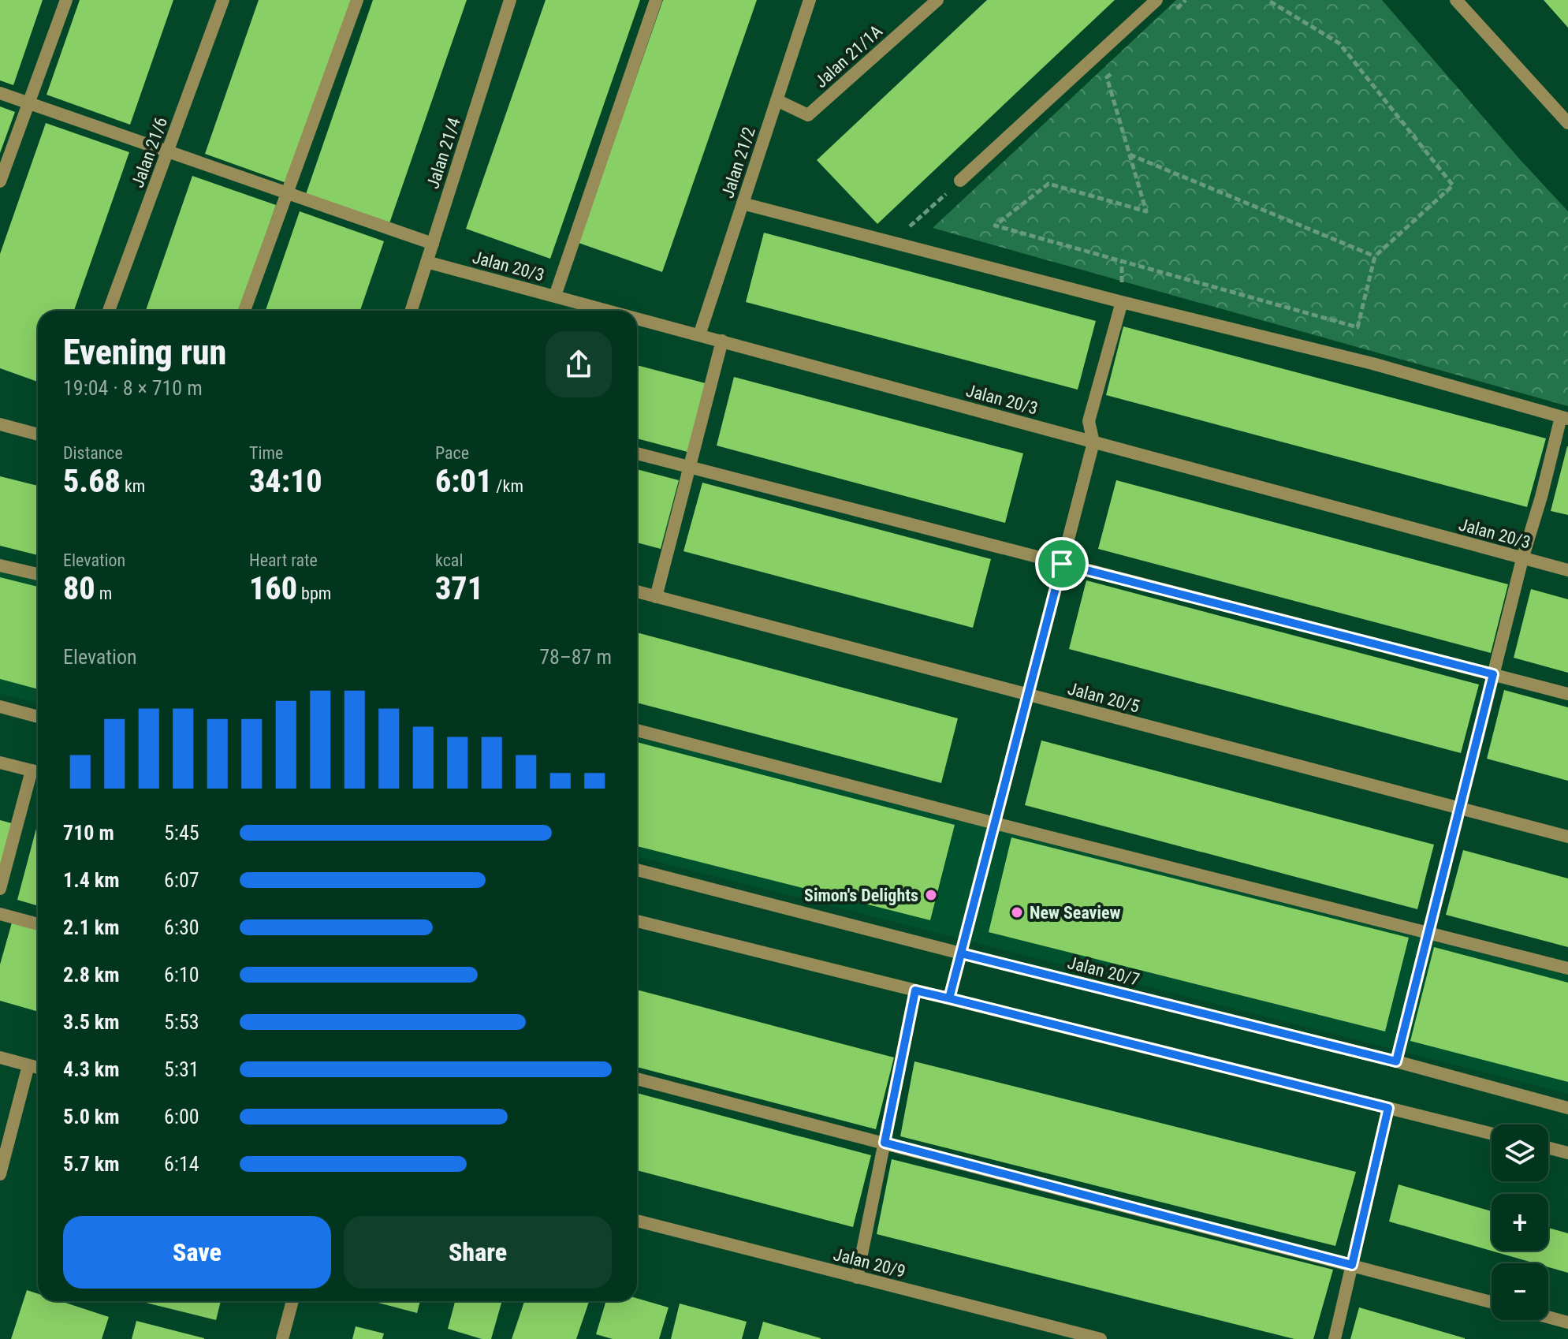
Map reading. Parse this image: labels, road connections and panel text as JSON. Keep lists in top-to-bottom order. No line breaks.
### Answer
{"streets":{"street":["Jalan 21/1A","Jalan 21/6","Jalan 21/4","Jalan 21/2","Jalan 20/3","Jalan 20/5","Jalan 20/7","Jalan 20/9"]},"crossings":[["Jalan 21/1A","Jalan 21/2"],["Jalan 21/4","Jalan 20/3"],["Jalan 21/2","Jalan 20/3"]],"places":["Simon's Delights","New Seaview"],"page":{"heading":["Evening run","19:04 · 8 × 710 m"],"stats":[["Distance","5.68 km"],["Time","34:10"],["Pace","6:01 /km"],["Elevation","80 m"],["Heart rate","160 bpm"],["kcal","371"]],"chart":["Elevation","78–87 m"],"list":[{"name":"710 m","note":"5:45"},{"name":"1.4 km","note":"6:07"},{"name":"2.1 km","note":"6:30"},{"name":"2.8 km","note":"6:10"},{"name":"3.5 km","note":"5:53"},{"name":"4.3 km","note":"5:31"},{"name":"5.0 km","note":"6:00"},{"name":"5.7 km","note":"6:14"}],"map_buttons":["+","−"],"buttons":["Save","Share"]}}
